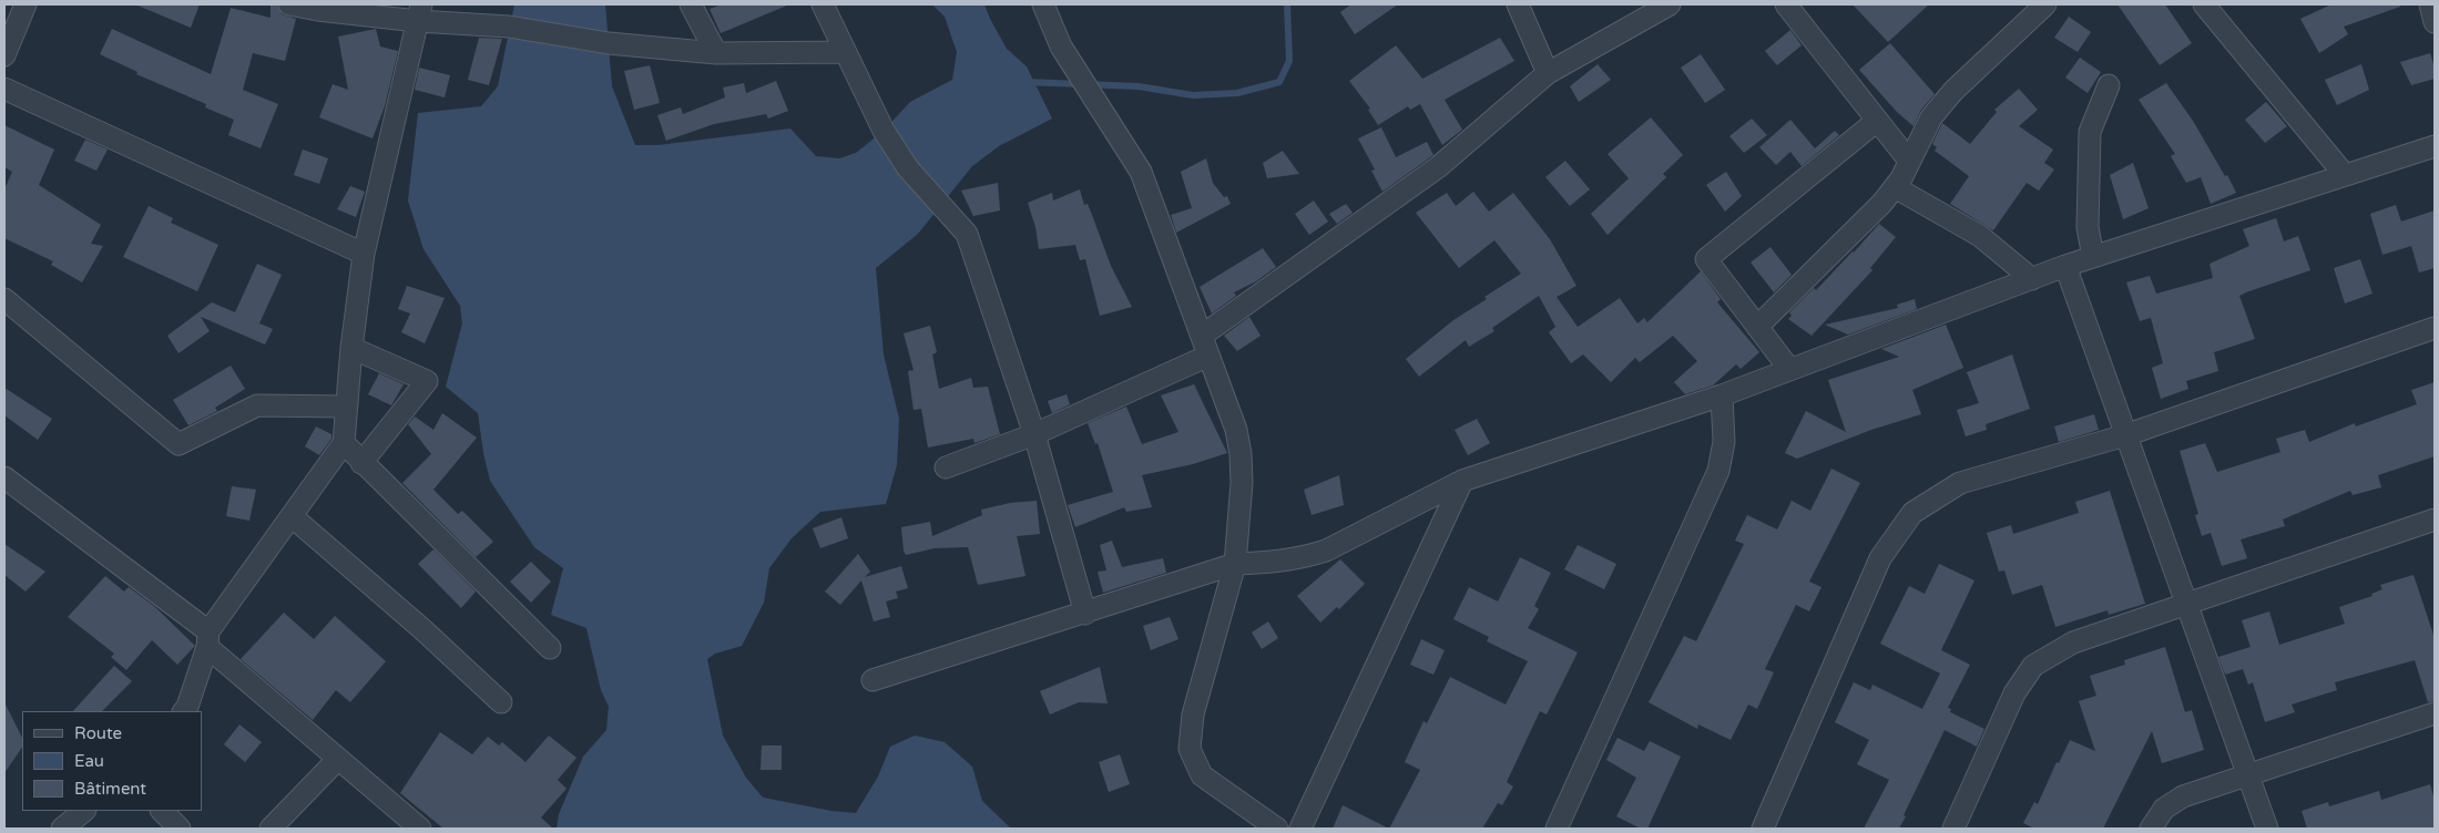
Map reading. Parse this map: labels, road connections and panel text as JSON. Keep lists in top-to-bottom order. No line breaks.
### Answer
{"legend":["Route","Eau","Bâtiment"]}
